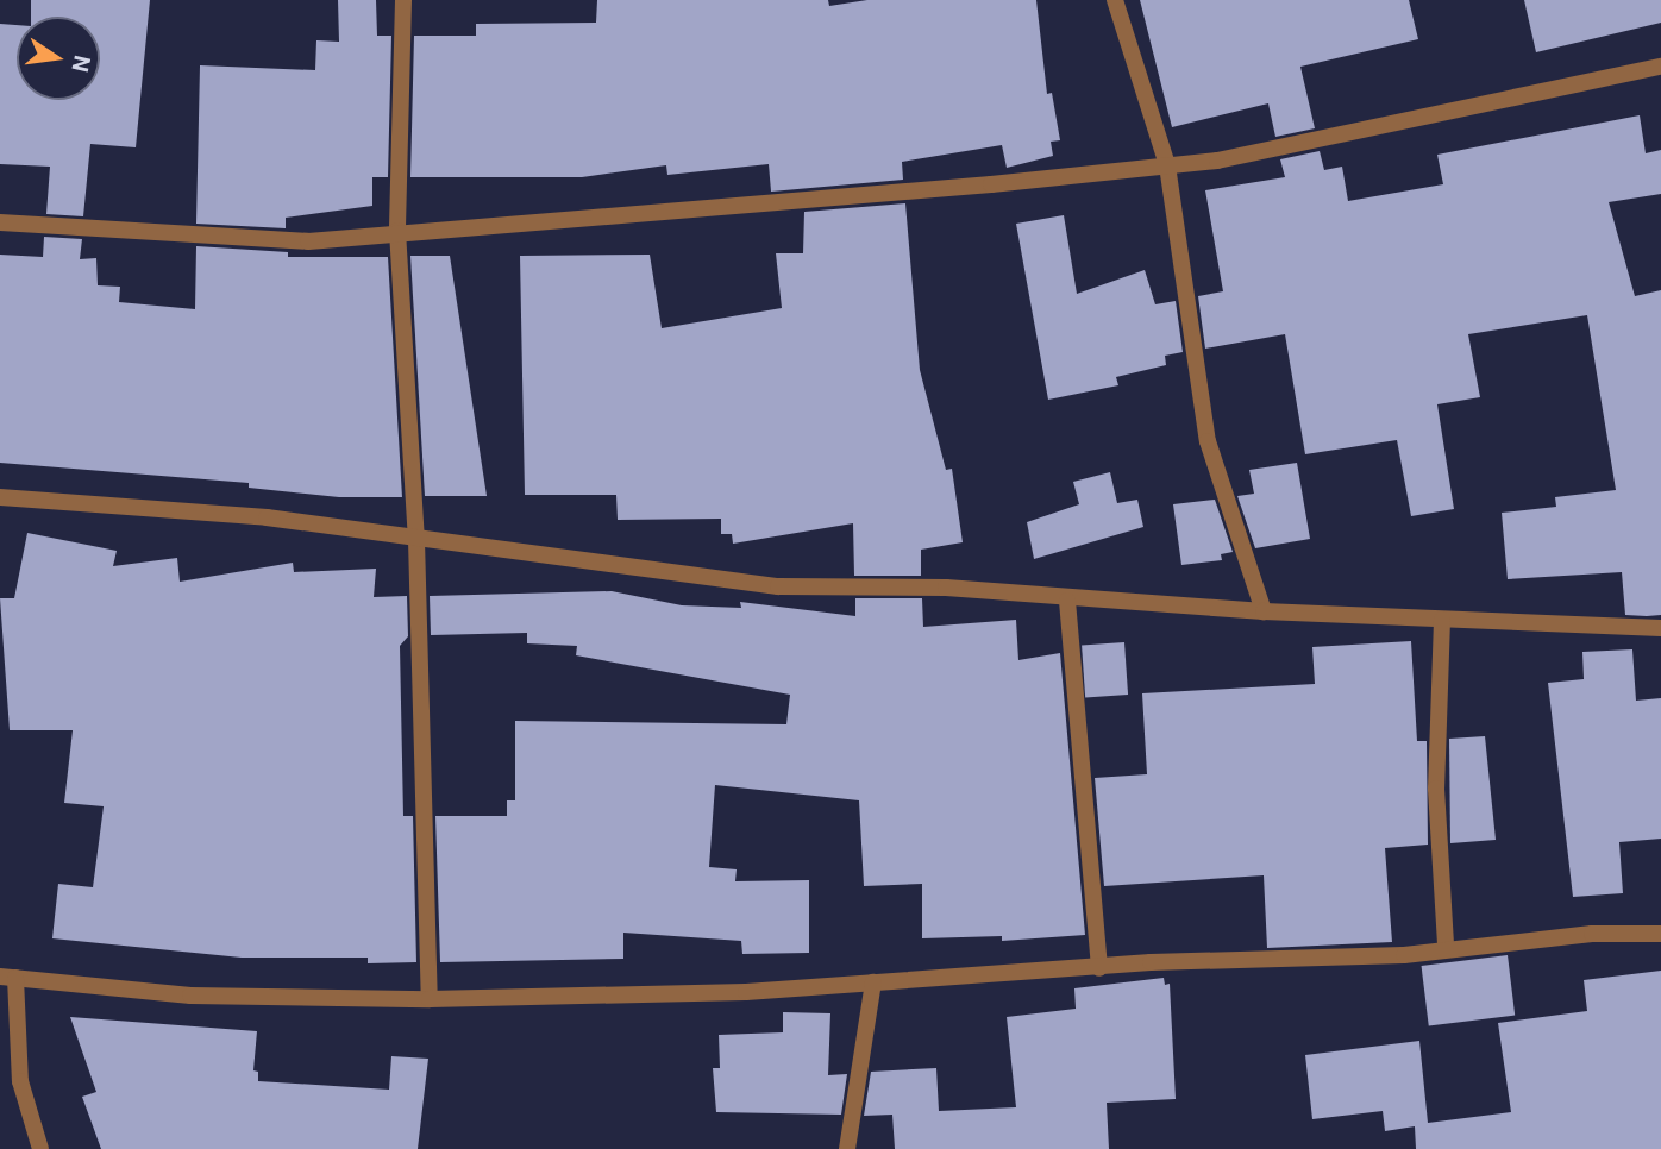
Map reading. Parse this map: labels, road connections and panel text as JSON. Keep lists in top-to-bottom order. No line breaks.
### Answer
{"north":"right"}
